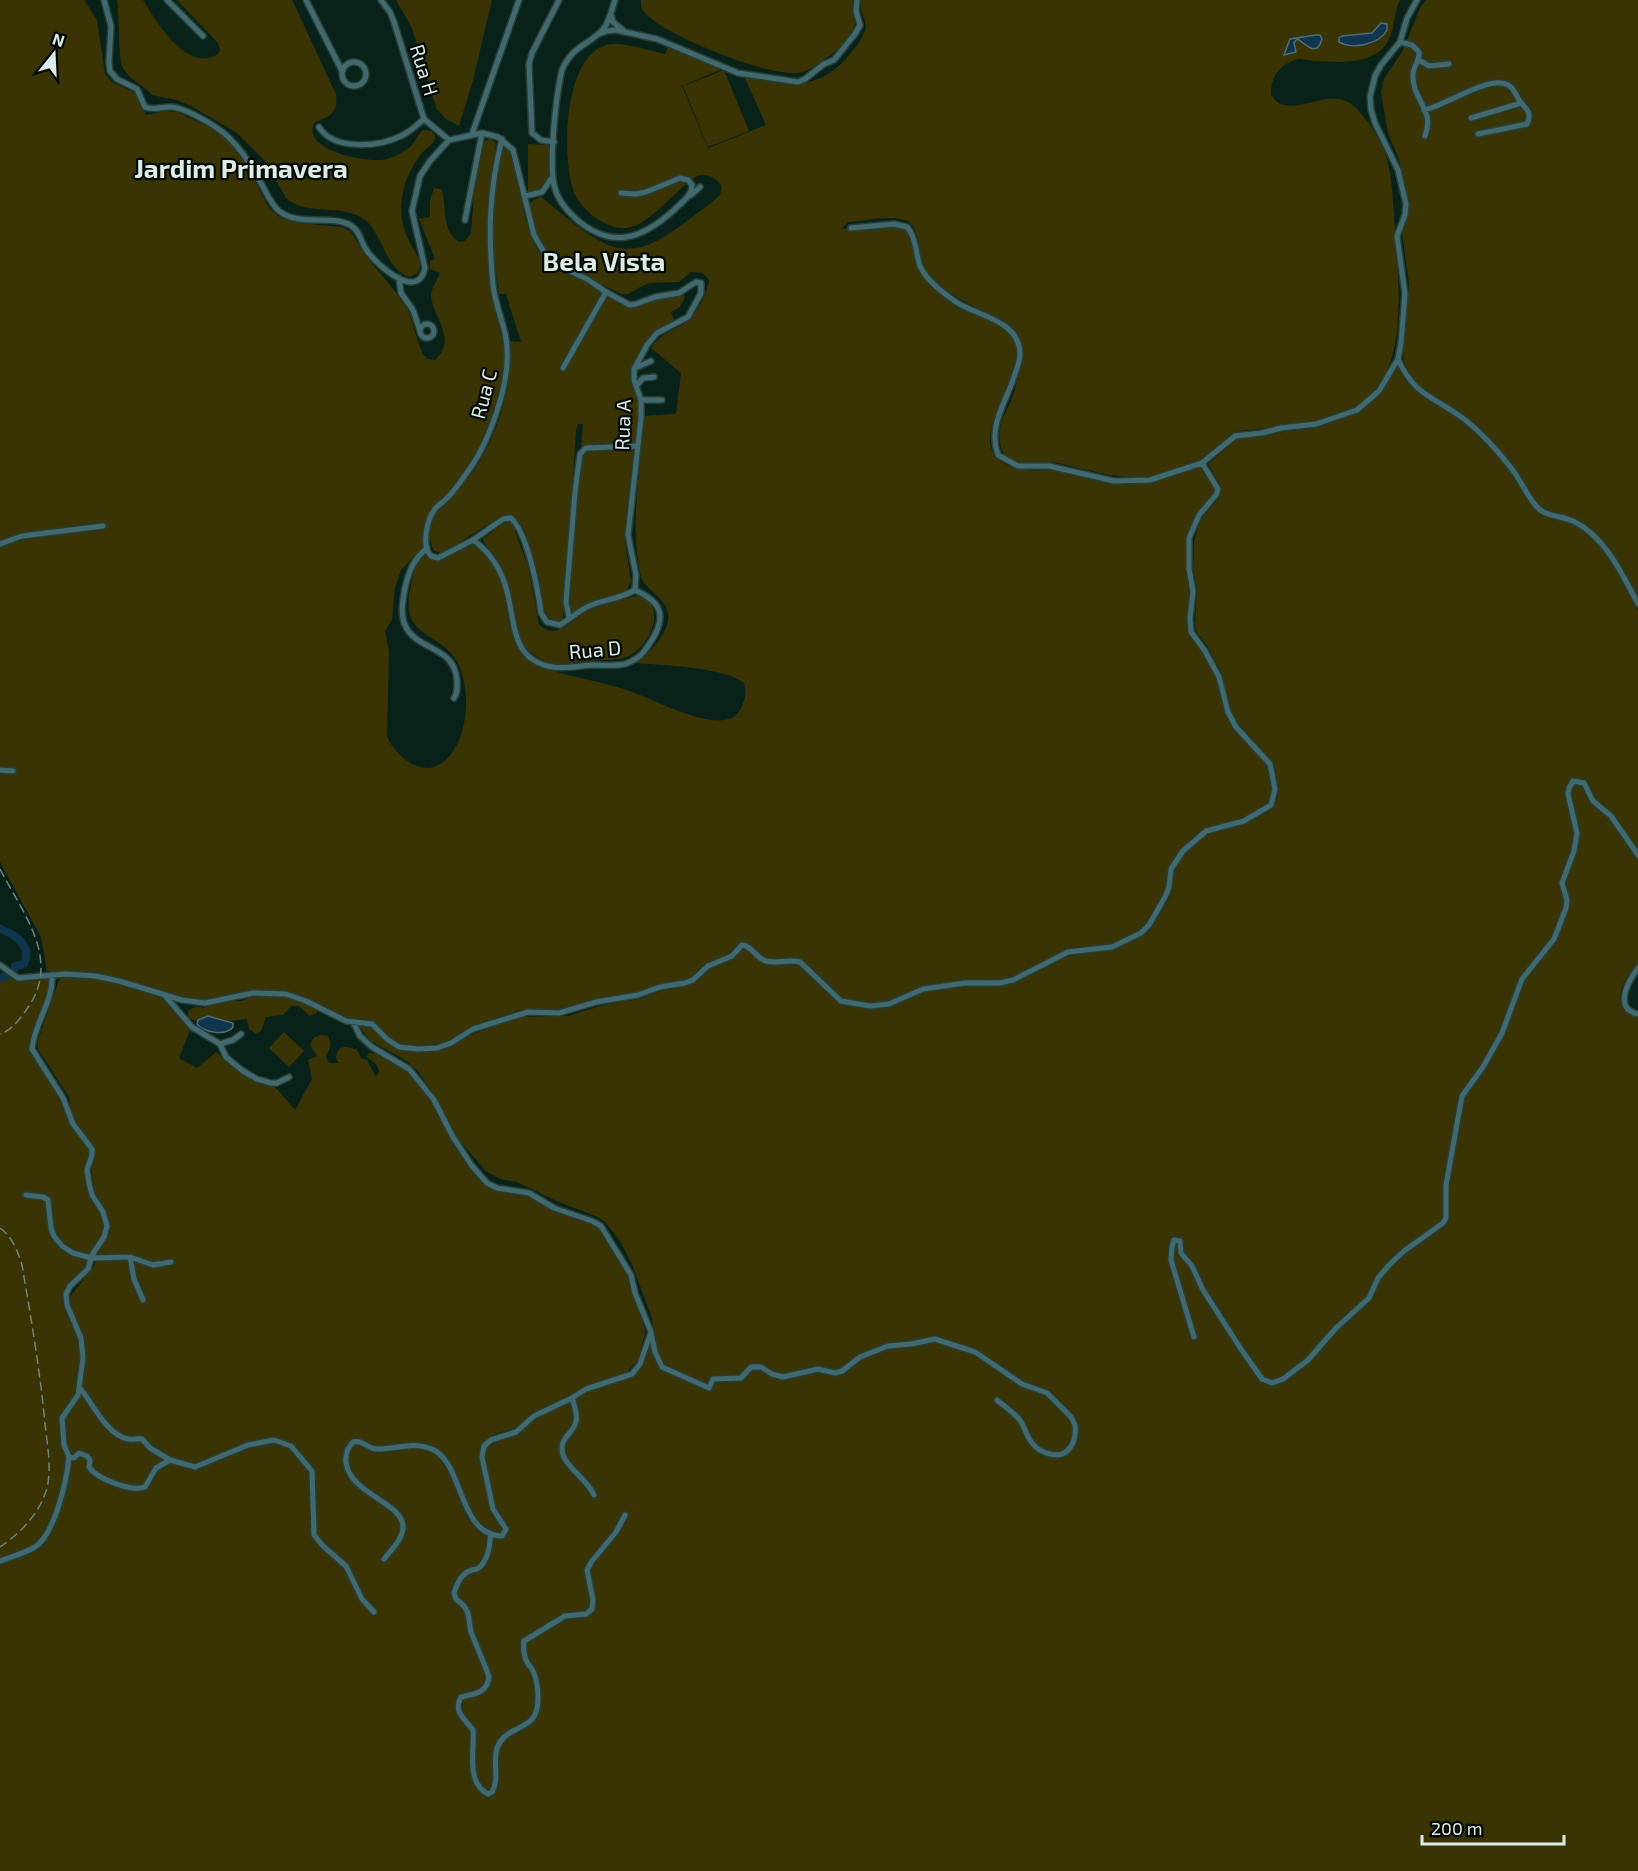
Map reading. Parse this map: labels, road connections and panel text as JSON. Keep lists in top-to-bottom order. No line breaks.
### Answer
{"streets":{"street":["Rua H","Rua C","Rua A","Rua D"]},"crossings":[["Rua A","Rua D"]],"districts":["Jardim Primavera","Bela Vista"],"scale_bar":"200 m","north":"top"}
